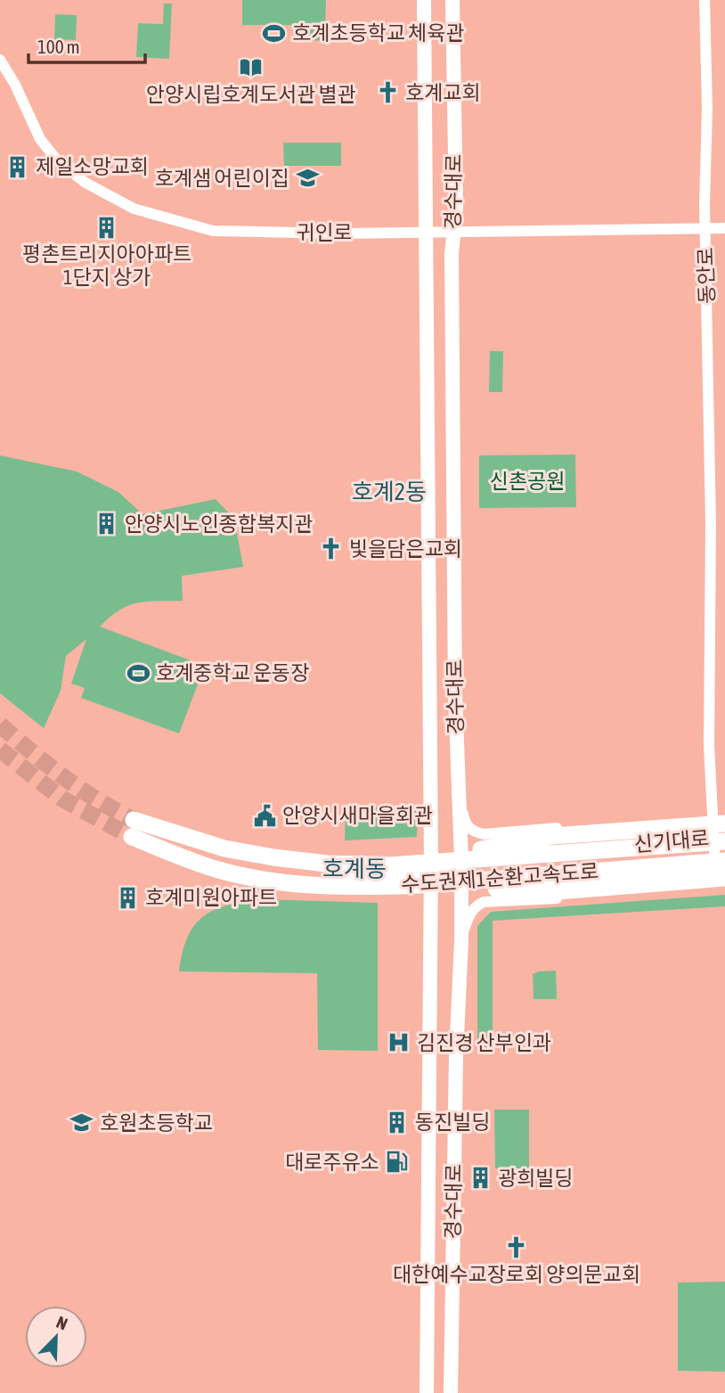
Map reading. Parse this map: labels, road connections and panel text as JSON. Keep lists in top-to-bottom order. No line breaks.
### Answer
{"streets":{"highway":["수도권제1순환고속도로"],"main road":["경수대로"],"street":["귀인로","동안로","신기대로"]},"crossings":[["경수대로","귀인로"],["경수대로","신기대로"],["경수대로","수도권제1순환고속도로"],["귀인로","동안로"],["동안로","신기대로"],["동안로","수도권제1순환고속도로"],["신기대로","수도권제1순환고속도로"]],"districts":["호계2동","호계동"],"parks":["신촌공원"],"places":{"sports":["호계초등학교 체육관","호계중학교 운동장"],"library":["안양시립호계도서관 별관"],"church":["호계교회","빛을담은교회","대한예수교장로회 양의문교회"],"building":["제일소망교회","평촌트리지아아파트 1단지 상가","안양시노인종합복지관","호계미원아파트","동진빌딩","광희빌딩"],"school or university":["호계샘 어린이집","호원초등학교"],"public building":["안양시새마을회관"],"hospital":["김진경 산부인과"],"fuel station":["대로주유소"]},"scale_bar":"100 m","north":"top right"}
